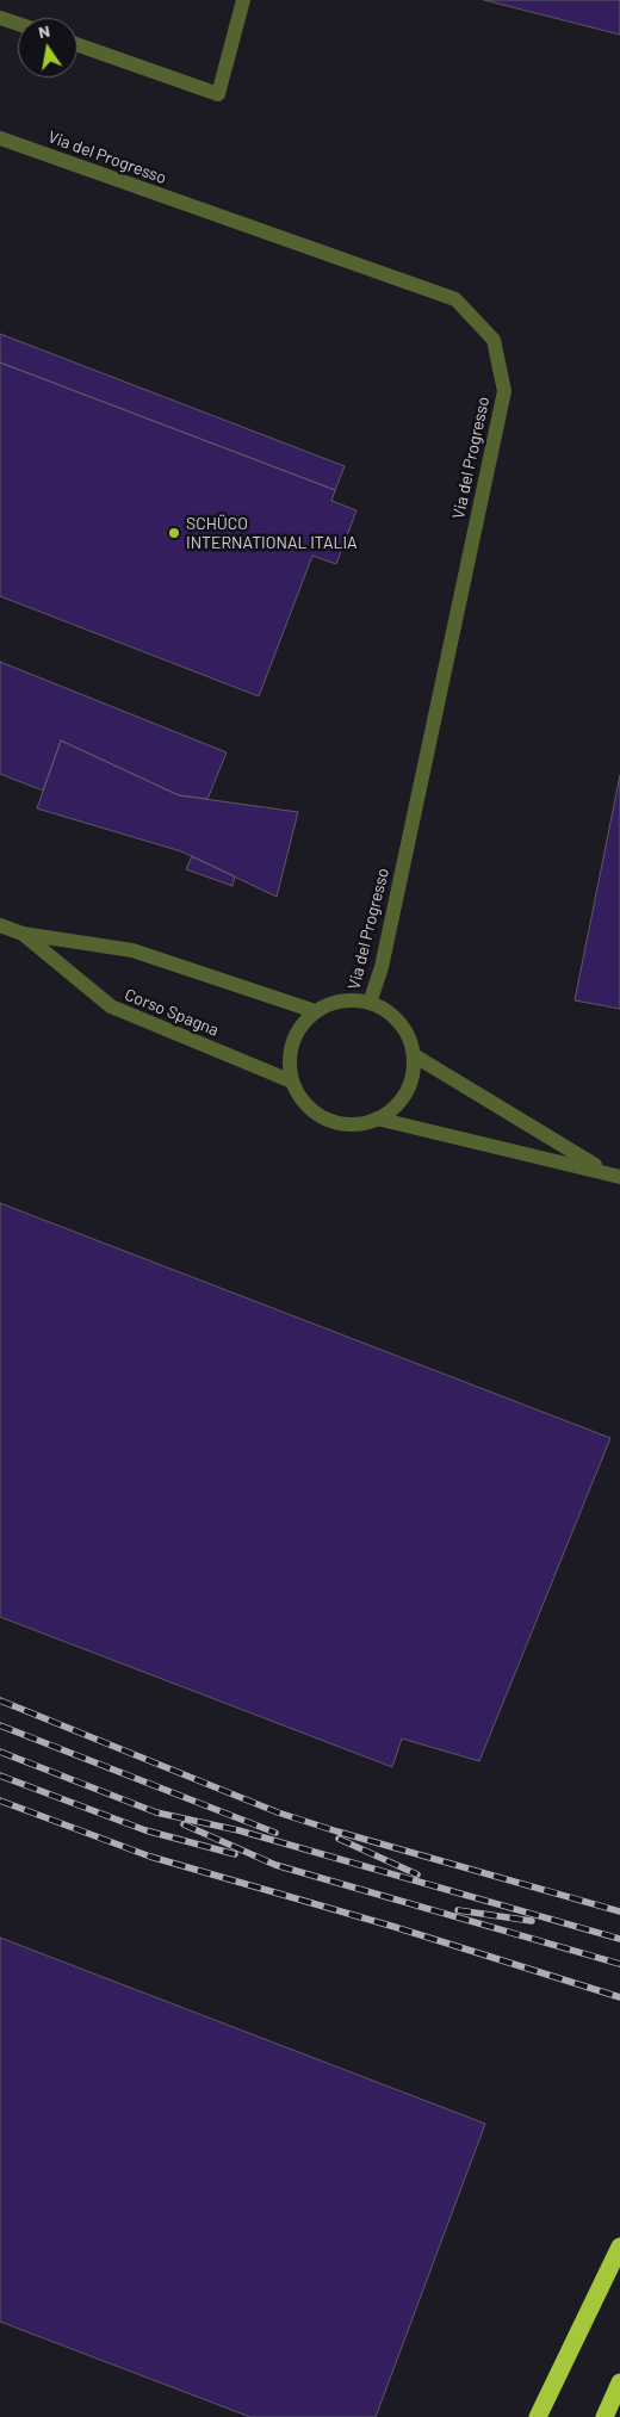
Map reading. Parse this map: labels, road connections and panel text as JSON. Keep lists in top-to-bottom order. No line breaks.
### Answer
{"streets":{"street":["Via del Progresso","Corso Spagna"]},"crossings":[["Via del Progresso","Corso Spagna"]],"places":["SCHÜCO INTERNATIONAL ITALIA"],"north":"top"}
